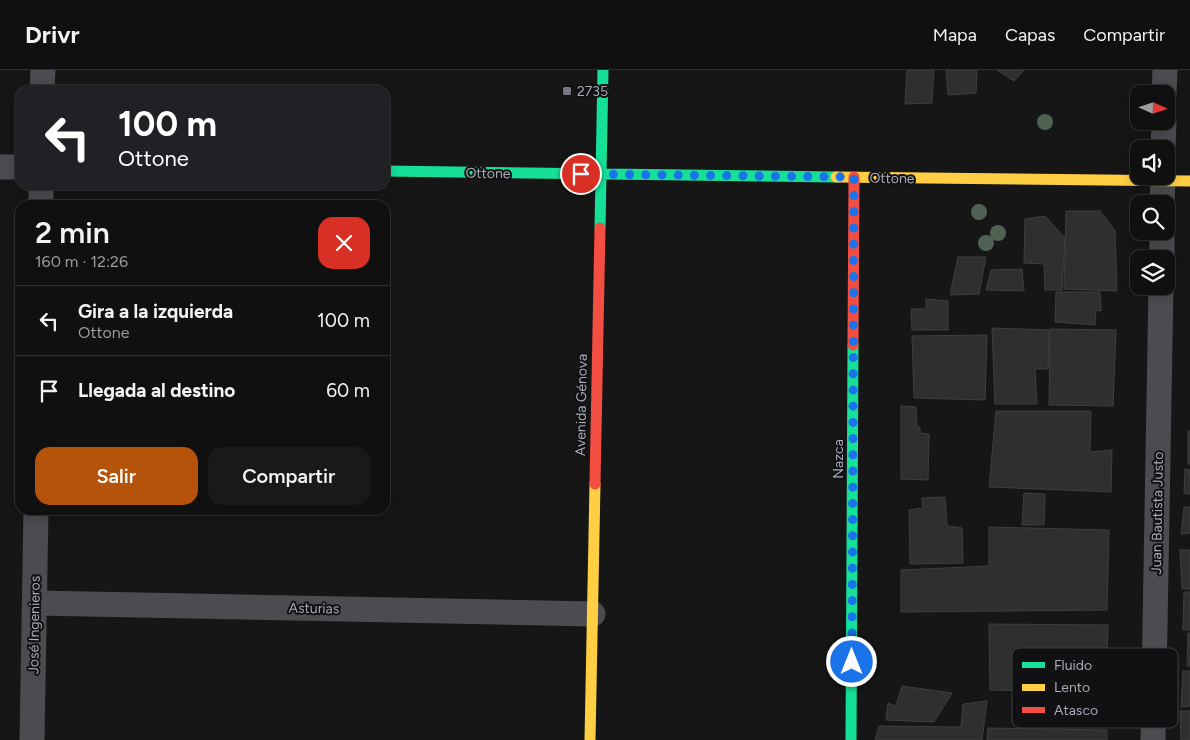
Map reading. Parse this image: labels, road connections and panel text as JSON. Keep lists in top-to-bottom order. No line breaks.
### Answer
{"streets":{"street":["Ottone","Avenida Génova","Nazca","Juan Bautista Justo","Asturias","José Ingenieros"]},"crossings":[["Ottone","Avenida Génova"],["Ottone","Nazca"],["Avenida Génova","Asturias"],["Asturias","José Ingenieros"]],"places":{"transit":["2735"]},"legend":["Fluido","Lento","Atasco"],"north":"right","page":{"header":"Drivr","nav":["Mapa","Capas","Compartir"],"turn":["100 m","Ottone"],"heading":["2 min","160 m · 12:26"],"list":[{"name":"Gira a la izquierda","note":"Ottone","value":"100 m"},{"name":"Llegada al destino","value":"60 m"}],"buttons":["Salir","Compartir"]}}
